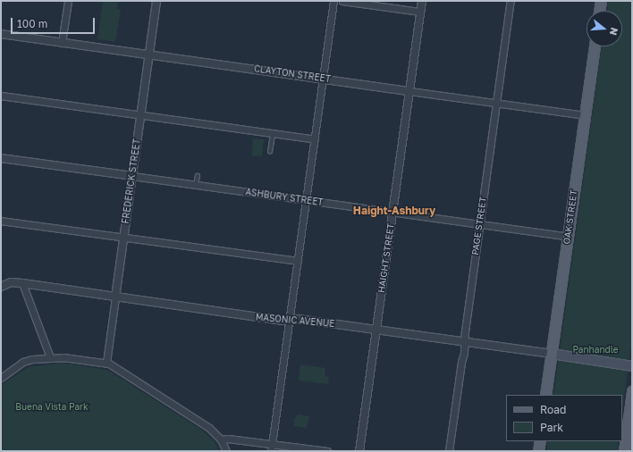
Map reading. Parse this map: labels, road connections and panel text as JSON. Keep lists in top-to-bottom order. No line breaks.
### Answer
{"streets":{"main road":["OAK STREET","MASONIC AVENUE"],"street":["CLAYTON STREET","FREDERICK STREET","ASHBURY STREET","PAGE STREET","HAIGHT STREET"]},"crossings":[["CLAYTON STREET","FREDERICK STREET"],["CLAYTON STREET","OAK STREET"],["CLAYTON STREET","PAGE STREET"],["CLAYTON STREET","HAIGHT STREET"],["FREDERICK STREET","ASHBURY STREET"],["FREDERICK STREET","MASONIC AVENUE"],["ASHBURY STREET","OAK STREET"],["ASHBURY STREET","PAGE STREET"],["ASHBURY STREET","HAIGHT STREET"],["OAK STREET","MASONIC AVENUE"],["PAGE STREET","MASONIC AVENUE"],["HAIGHT STREET","MASONIC AVENUE"]],"districts":["Haight-Ashbury"],"parks":["Panhandle","Buena Vista Park"],"legend":["Road","Park"],"scale_bar":"100 m","north":"right"}
